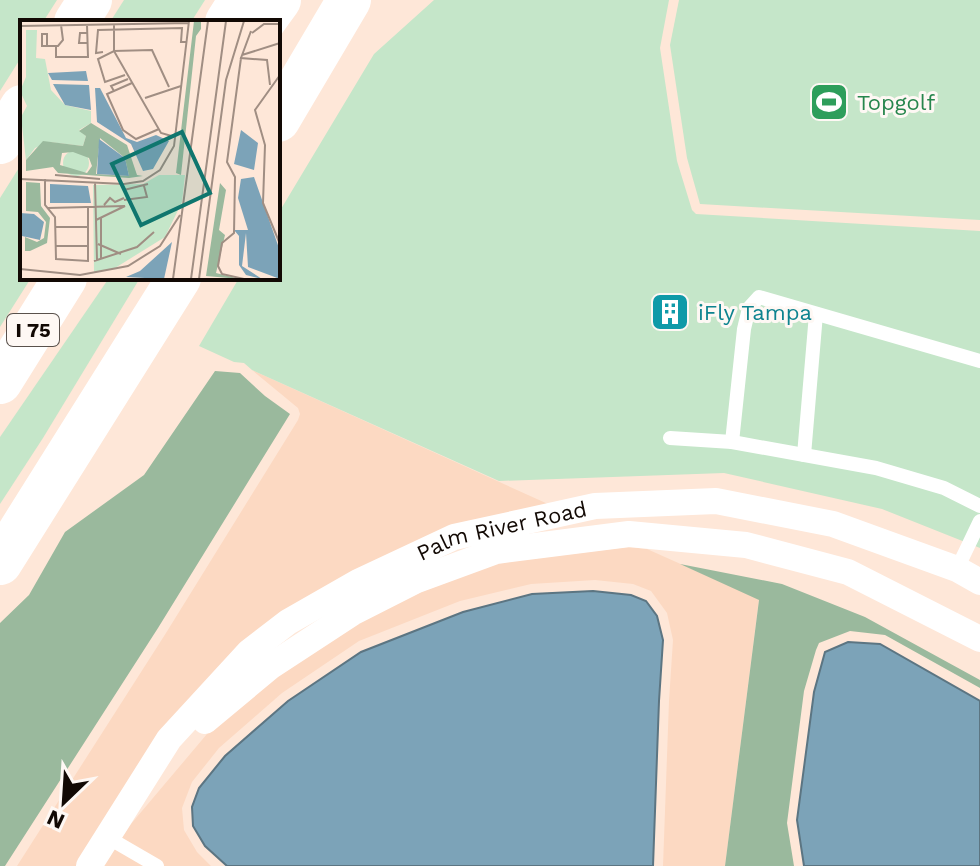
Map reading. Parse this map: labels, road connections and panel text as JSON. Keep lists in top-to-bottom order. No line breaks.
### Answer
{"streets":{"highway":["I 75"],"street":["Palm River Road"]},"places":{"sports":["Topgolf"],"building":["iFly Tampa"]},"north":"bottom left"}
